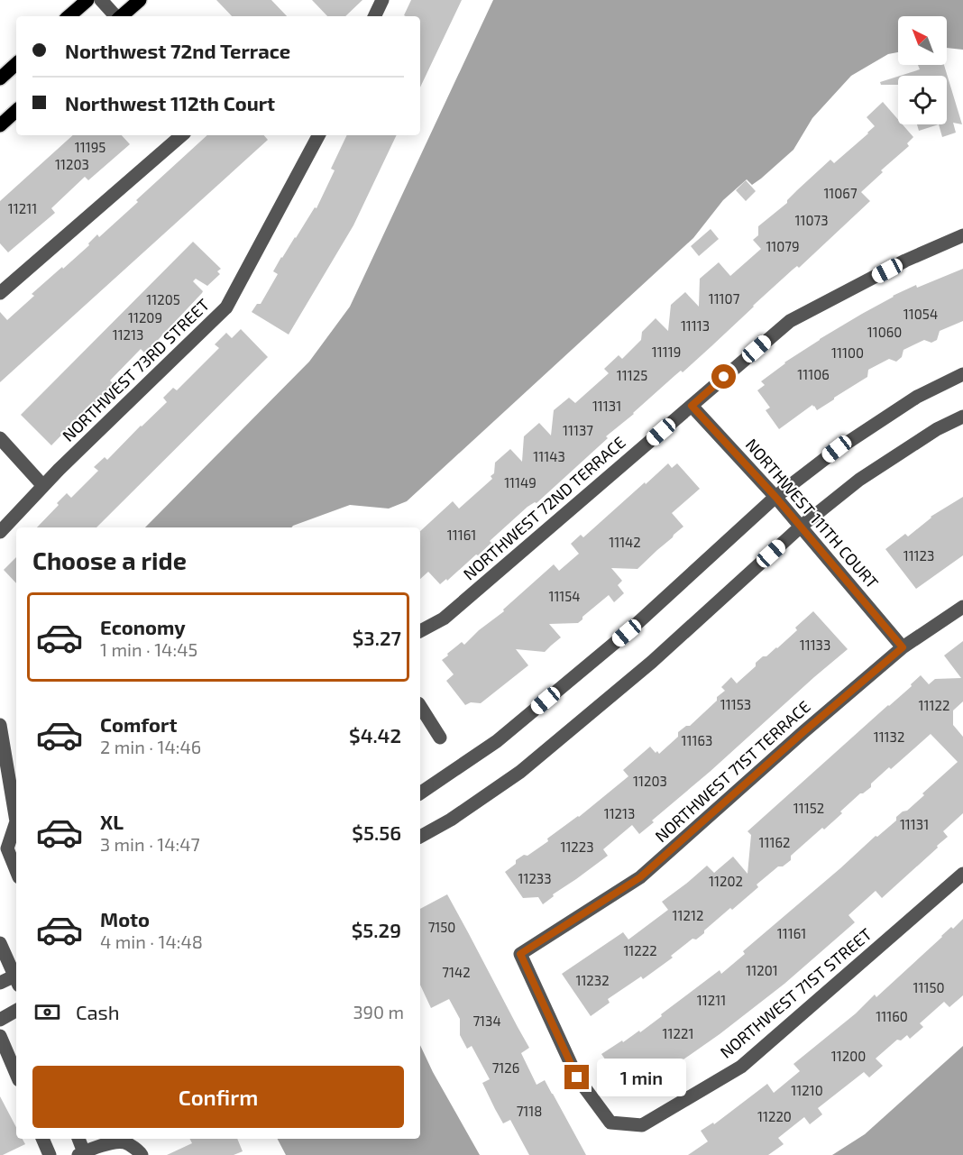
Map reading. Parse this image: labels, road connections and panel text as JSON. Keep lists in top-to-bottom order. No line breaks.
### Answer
{"streets":{"street":["NORTHWEST 73RD STREET","NORTHWEST 72ND TERRACE","NORTHWEST 111TH COURT","NORTHWEST 71ST TERRACE","NORTHWEST 71ST STREET"]},"crossings":[["NORTHWEST 72ND TERRACE","NORTHWEST 111TH COURT"],["NORTHWEST 111TH COURT","NORTHWEST 71ST TERRACE"],["NORTHWEST 71ST TERRACE","NORTHWEST 71ST STREET"]],"house_numbers":["11195","11203","11067","11211","11073","11079","11107","11205","11054","11209","11113","11060","11213","11119","11100","11106","11125","11131","11137","11143","11149","11161","11142","11123","11154","11133","11153","11122","11132","11163","11203","11152","11213","11131","11162","11223","11233","11202","11212","7150","11161","11222","11201","7142","11232","11150","11211","11160","7134","11221","11200","7126","11210","7118","11220"],"north":"top left","page":{"banner":["Northwest 72nd Terrace","Northwest 112th Court"],"heading":"Choose a ride","list":[{"name":"Economy","note":"1 min · 14:45","value":"$3.27"},{"name":"Comfort","note":"2 min · 14:46","value":"$4.42"},{"name":"XL","note":"3 min · 14:47","value":"$5.56"},{"name":"Moto","note":"4 min · 14:48","value":"$5.29"}],"pay":["Cash","390 m"],"buttons":"Confirm","bubble":"1 min"}}
